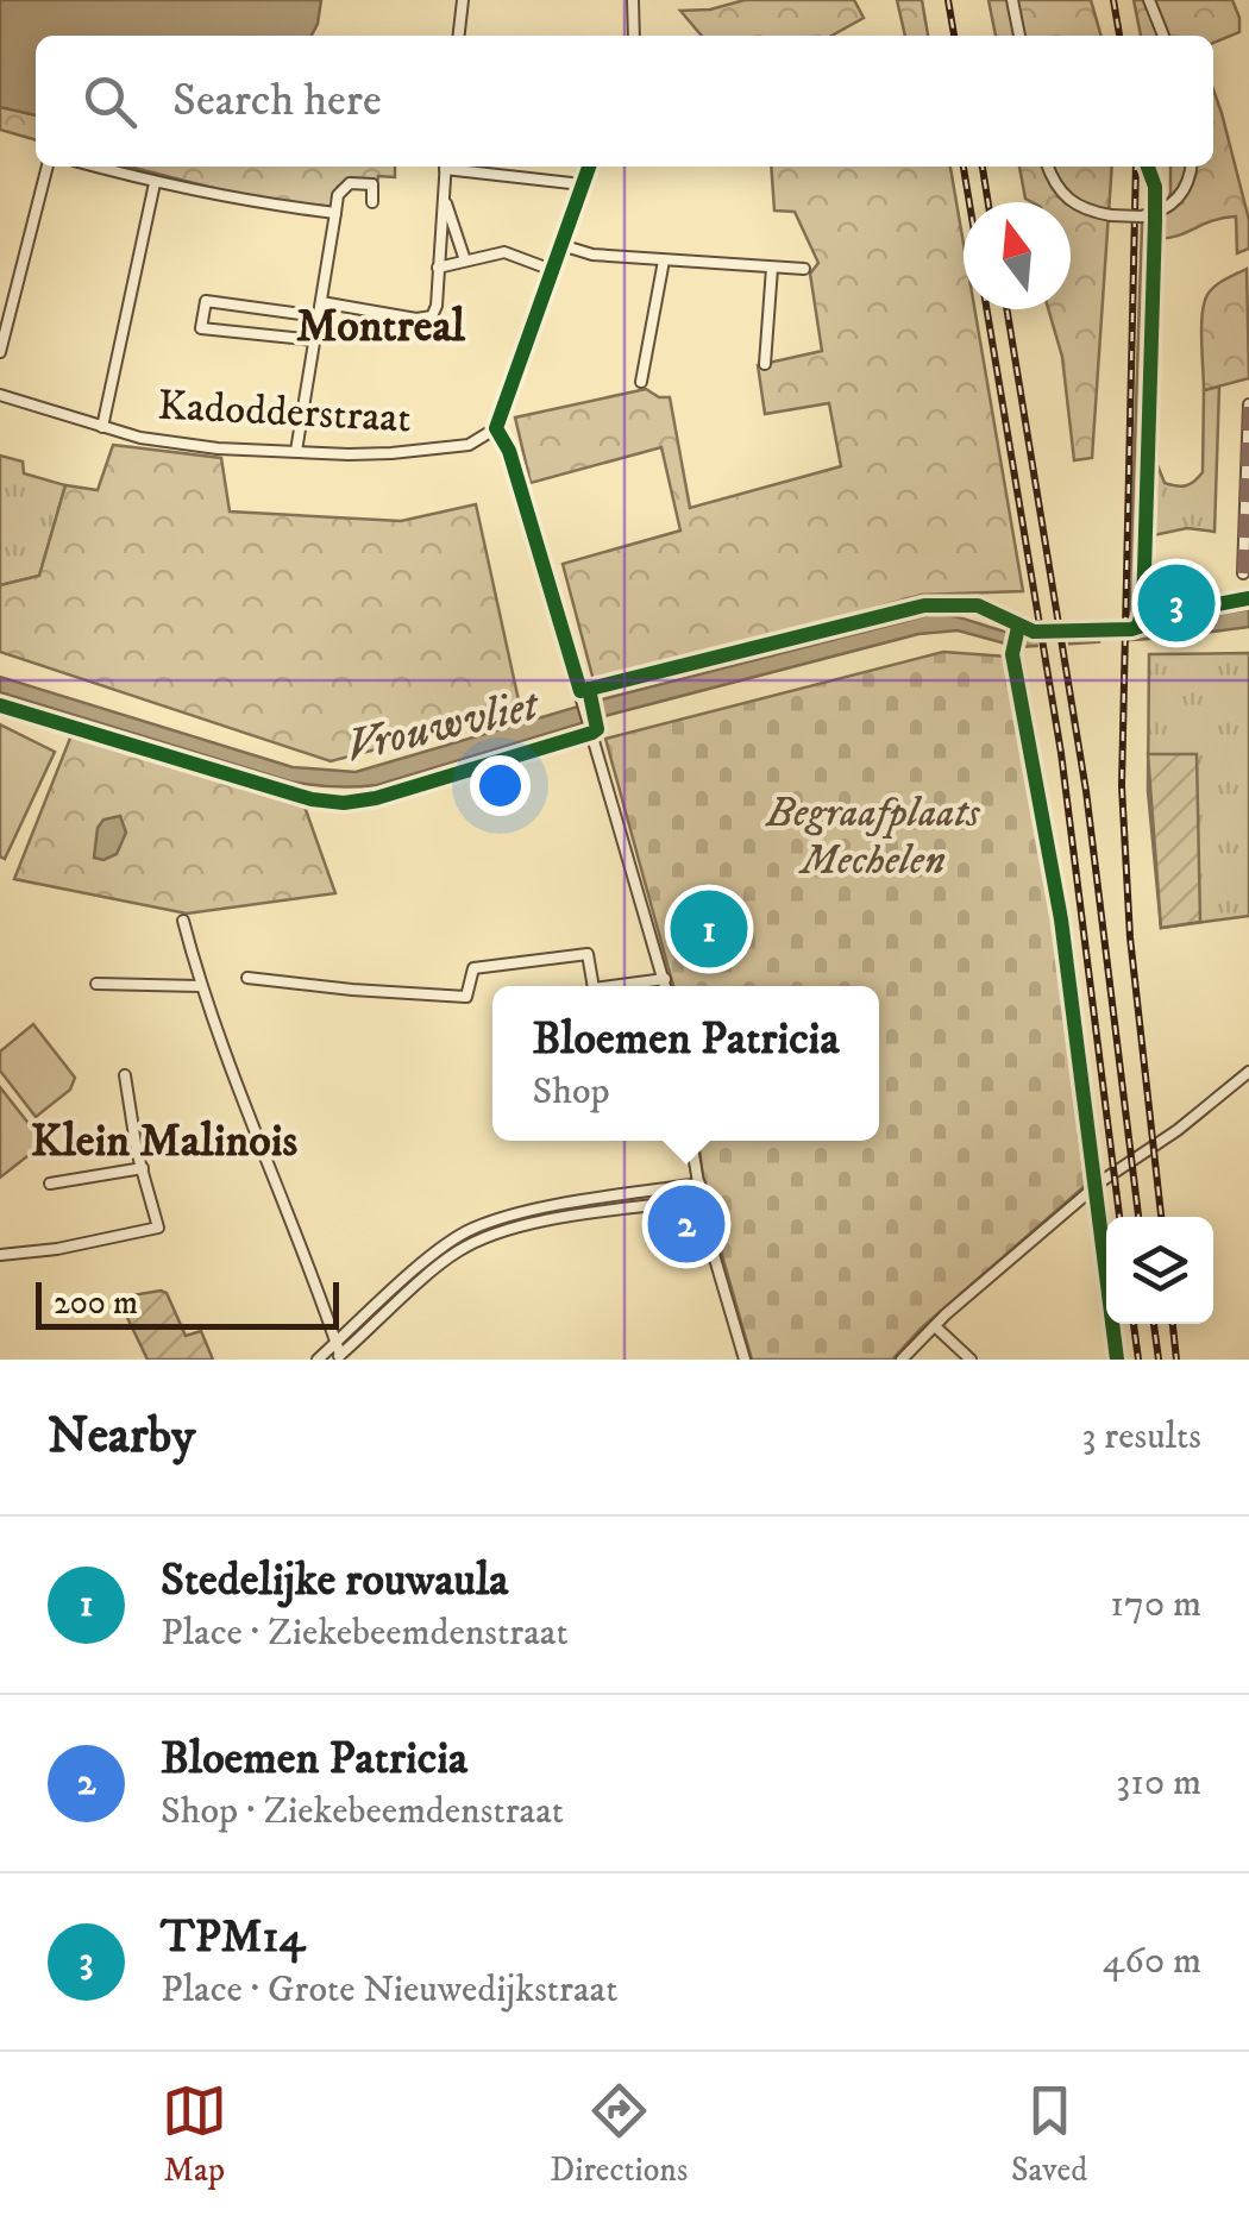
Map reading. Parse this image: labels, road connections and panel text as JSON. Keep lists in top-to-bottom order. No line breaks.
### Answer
{"streets":{"street":["Kadodderstraat"]},"districts":["Montreal","Klein Malinois"],"water":["Vrouwvliet"],"parks":["Begraafplaats Mechelen"],"scale_bar":"200 m","north":"top","page":{"search":"Search here","pins":["3","1","2"],"popup":["Bloemen Patricia","Shop"],"scale":"200 m","heading":["Nearby","3 results"],"list":[{"mark":"1","name":"Stedelijke rouwaula","note":"Place · Ziekebeemdenstraat","value":"170 m"},{"mark":"2","name":"Bloemen Patricia","note":"Shop · Ziekebeemdenstraat","value":"310 m"},{"mark":"3","name":"TPM14","note":"Place · Grote Nieuwedijkstraat","value":"460 m"}],"nav":["Map","Directions","Saved"]}}
